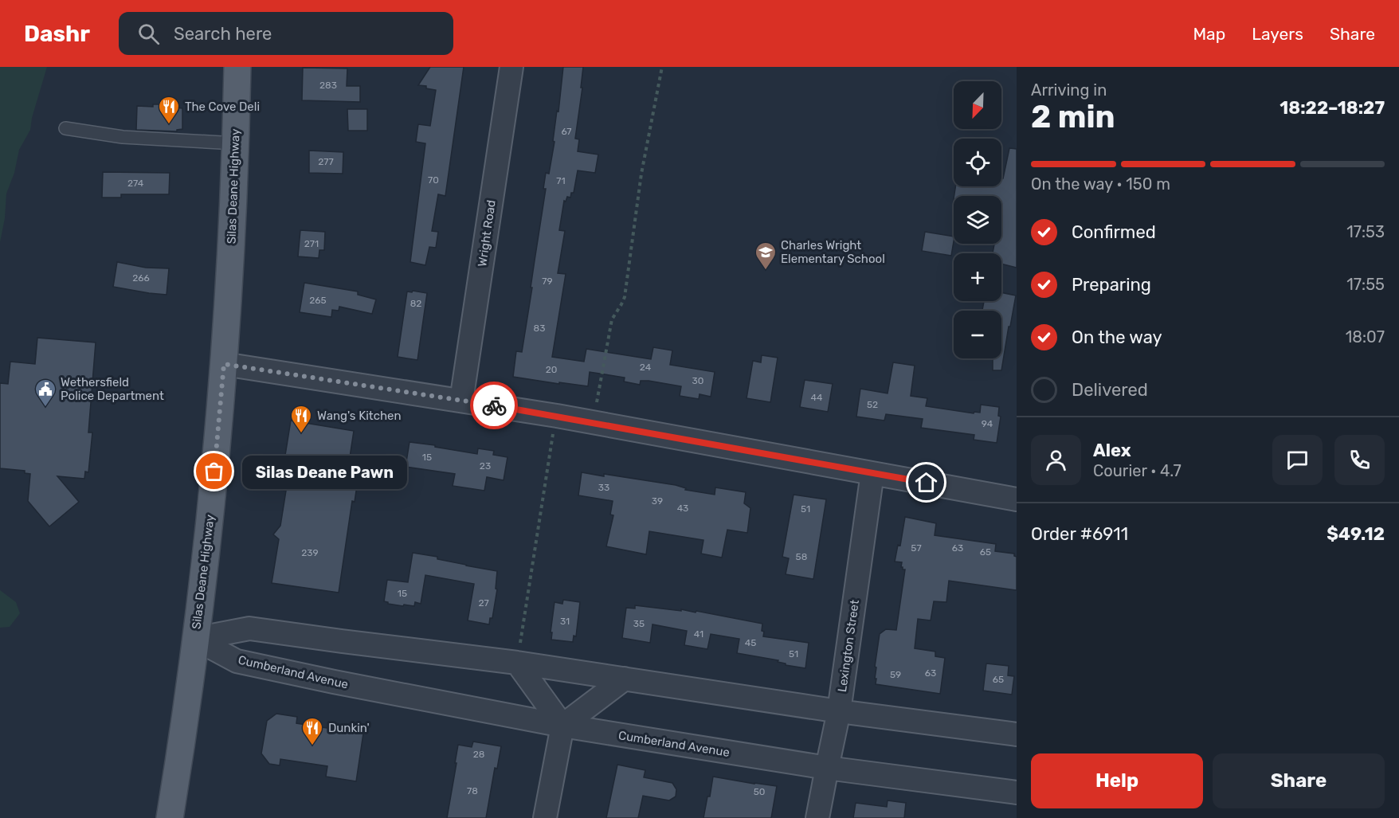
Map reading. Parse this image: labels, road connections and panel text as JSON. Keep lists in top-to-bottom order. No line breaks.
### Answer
{"streets":{"main road":["Silas Deane Highway"],"street":["Wright Road","Lexington Street","Cumberland Avenue"]},"crossings":[["Silas Deane Highway","Cumberland Avenue"],["Lexington Street","Cumberland Avenue"]],"places":{"restaurant":["The Cove Deli","Wang's Kitchen","Dunkin'"],"school or university":["Charles Wright Elementary School"],"public building":["Wethersfield Police Department"],"other":["Silas Deane Pawn"]},"house_numbers":["283","67","277","70","71","274","271","266","79","265","82","83","24","20","30","44","52","94","15","23","33","39","43","51","57","63","65","239","58","15","27","31","35","41","45","51","63","59","65","28","78","50"],"north":"bottom left","page":{"header":"Dashr","search":"Search here","nav":["Map","Layers","Share"],"heading":["2 min","Arriving in","18:22–18:27"],"panel":["Alex","Courier · 4.7","Order #6911","$49.12"],"map_buttons":["+","−"],"bar":"On the way · 150 m","list":[["Confirmed","17:53"],["Preparing","17:55"],["On the way","18:07"],"Delivered"],"bubble":"Silas Deane Pawn","buttons":["Help","Share"]}}
